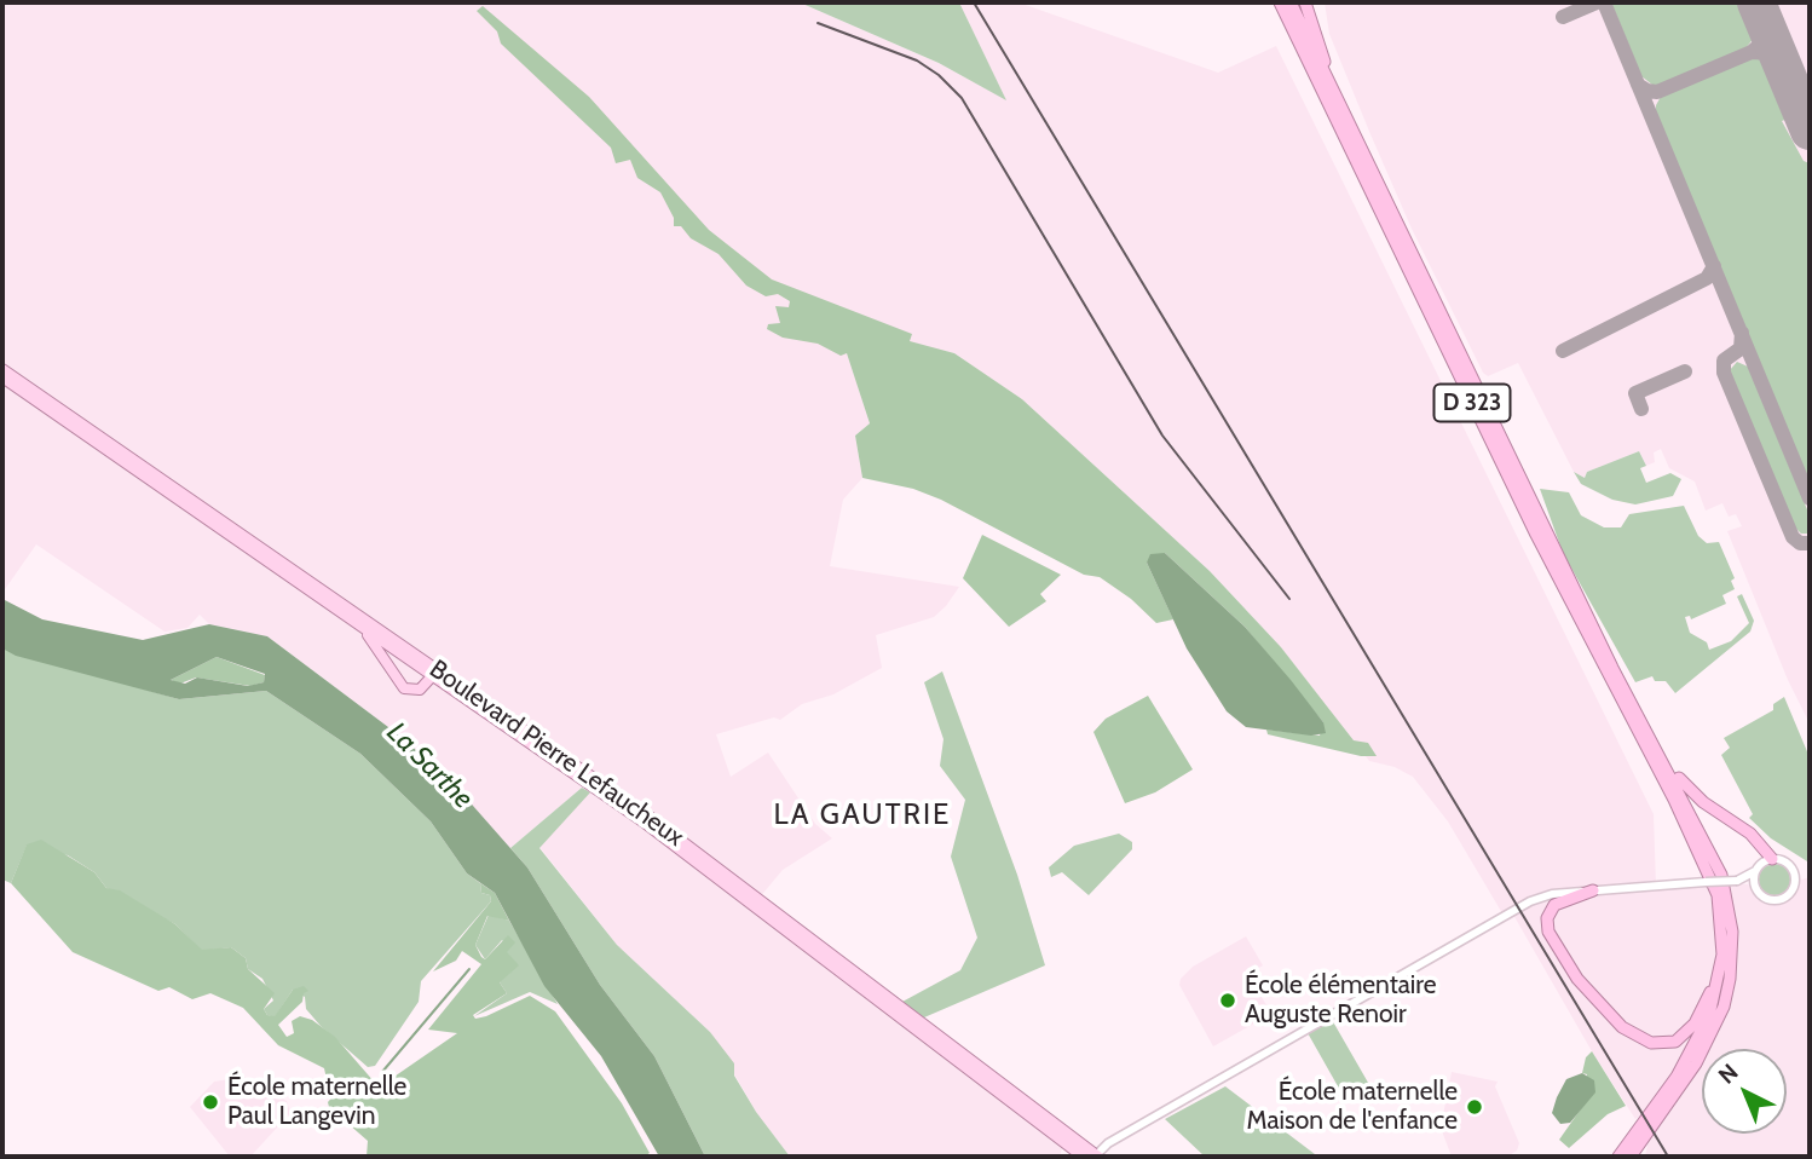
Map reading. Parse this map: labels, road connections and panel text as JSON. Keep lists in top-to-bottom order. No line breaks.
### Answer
{"streets":{"highway":["D 323"],"main road":["Boulevard Pierre Lefaucheux"]},"districts":["LA GAUTRIE"],"water":["La Sarthe"],"places":["École élémentaire Auguste Renoir","École maternelle Paul Langevin","École maternelle Maison de l'enfance"],"north":"top left"}
